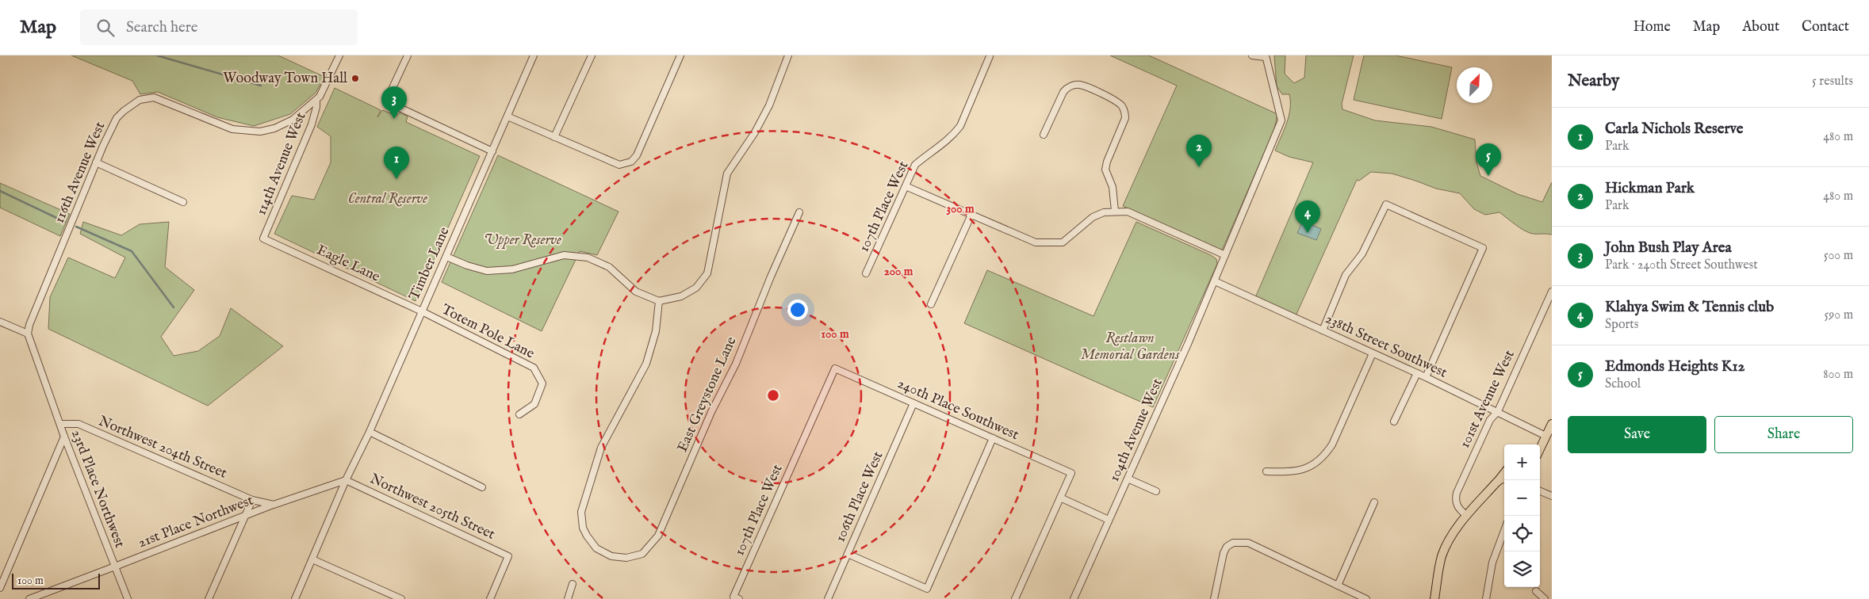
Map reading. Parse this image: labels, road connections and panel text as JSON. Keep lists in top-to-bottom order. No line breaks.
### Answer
{"streets":{"street":["114th Avenue West","116th Avenue West","107th Place West","Eagle Lane","Timber Lane","Totem Pole Lane","238th Street Southwest","East Greystone Lane","101st Avenue West","240th Place Southwest","104th Avenue West","Northwest 204th Street","23rd Place Northwest","106th Place West","Northwest 205th Street","21st Place Northwest"]},"crossings":[["114th Avenue West","116th Avenue West"],["114th Avenue West","Eagle Lane"],["107th Place West","240th Place Southwest"],["Eagle Lane","Timber Lane"],["Eagle Lane","Totem Pole Lane"],["Timber Lane","Totem Pole Lane"],["Timber Lane","Northwest 205th Street"],["238th Street Southwest","101st Avenue West"],["238th Street Southwest","104th Avenue West"],["240th Place Southwest","106th Place West"],["Northwest 204th Street","23rd Place Northwest"],["Northwest 204th Street","21st Place Northwest"],["23rd Place Northwest","21st Place Northwest"]],"parks":["Central Reserve","Upper Reserve","Restlawn Memorial Gardens"],"places":["Woodway Town Hall"],"scale_bar":"100 m","north":"top right","page":{"header":"Map","search":"Search here","nav":["Home","Map","About","Contact"],"heading":["Nearby","5 results"],"pins":["3","2","5","1","4"],"list":[{"mark":"1","name":"Carla Nichols Reserve","note":"Park","value":"480 m"},{"mark":"2","name":"Hickman Park","note":"Park","value":"480 m"},{"mark":"3","name":"John Bush Play Area","note":"Park · 240th Street Southwest","value":"500 m"},{"mark":"4","name":"Klahya Swim & Tennis club","note":"Sports","value":"590 m"},{"mark":"5","name":"Edmonds Heights K12","note":"School","value":"800 m"}],"buttons":["Save","Share"],"map_buttons":["+","−"],"scale":"100 m"},"rings":["300 m","200 m","100 m"]}
